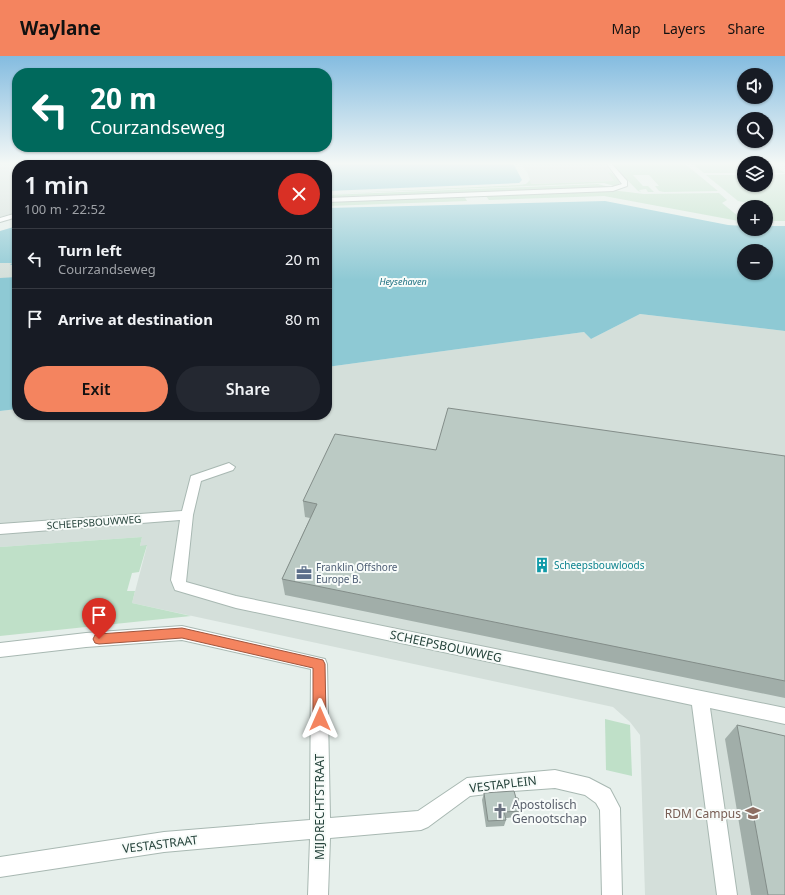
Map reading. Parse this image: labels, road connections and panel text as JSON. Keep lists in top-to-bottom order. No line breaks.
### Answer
{"streets":{"street":["SCHEEPSBOUWWEG","VESTAPLEIN","MIJDRECHTSTRAAT","VESTASTRAAT"]},"crossings":[["VESTAPLEIN","MIJDRECHTSTRAAT"],["VESTAPLEIN","VESTASTRAAT"],["MIJDRECHTSTRAAT","VESTASTRAAT"]],"water":["Heysehaven"],"places":{"building":["Scheepsbouwloods"],"office":["Franklin Offshore Europe B."],"church":["Apostolisch Genootschap"],"school or university":["RDM Campus"]},"page":{"header":"Waylane","nav":["Map","Layers","Share"],"map_buttons":["+","−"],"turn":["20 m","Courzandseweg"],"heading":["1 min","100 m · 22:52"],"list":[{"name":"Turn left","note":"Courzandseweg","value":"20 m"},{"name":"Arrive at destination","value":"80 m"}],"buttons":["Exit","Share"]}}
